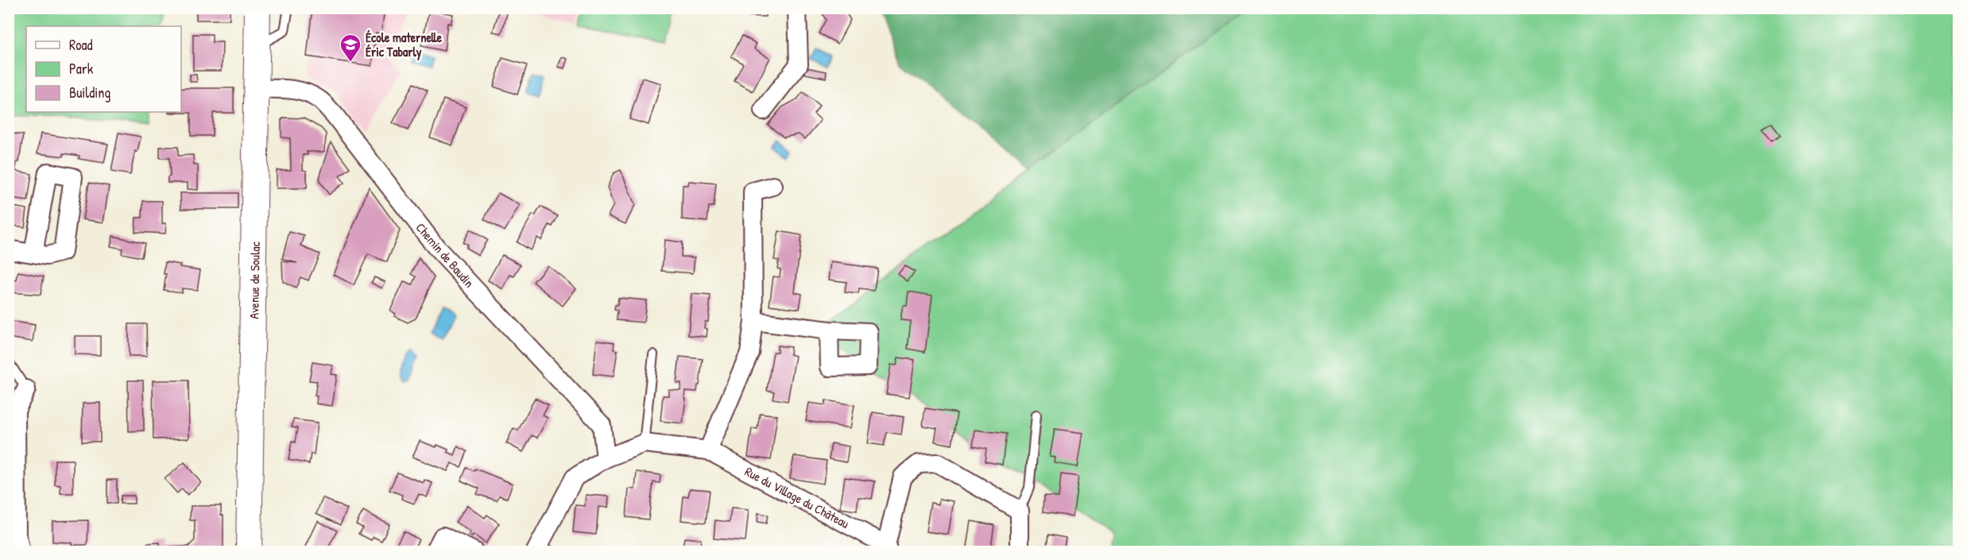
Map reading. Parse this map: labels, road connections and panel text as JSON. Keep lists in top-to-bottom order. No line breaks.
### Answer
{"streets":{"main road":["Avenue de Soulac"],"street":["Chemin de Baudin","Rue du Village du Château"]},"crossings":[["Chemin de Baudin","Avenue de Soulac"],["Chemin de Baudin","Rue du Village du Château"]],"places":{"school or university":["École maternelle Éric Tabarly"]},"legend":["Road","Park","Building"]}
